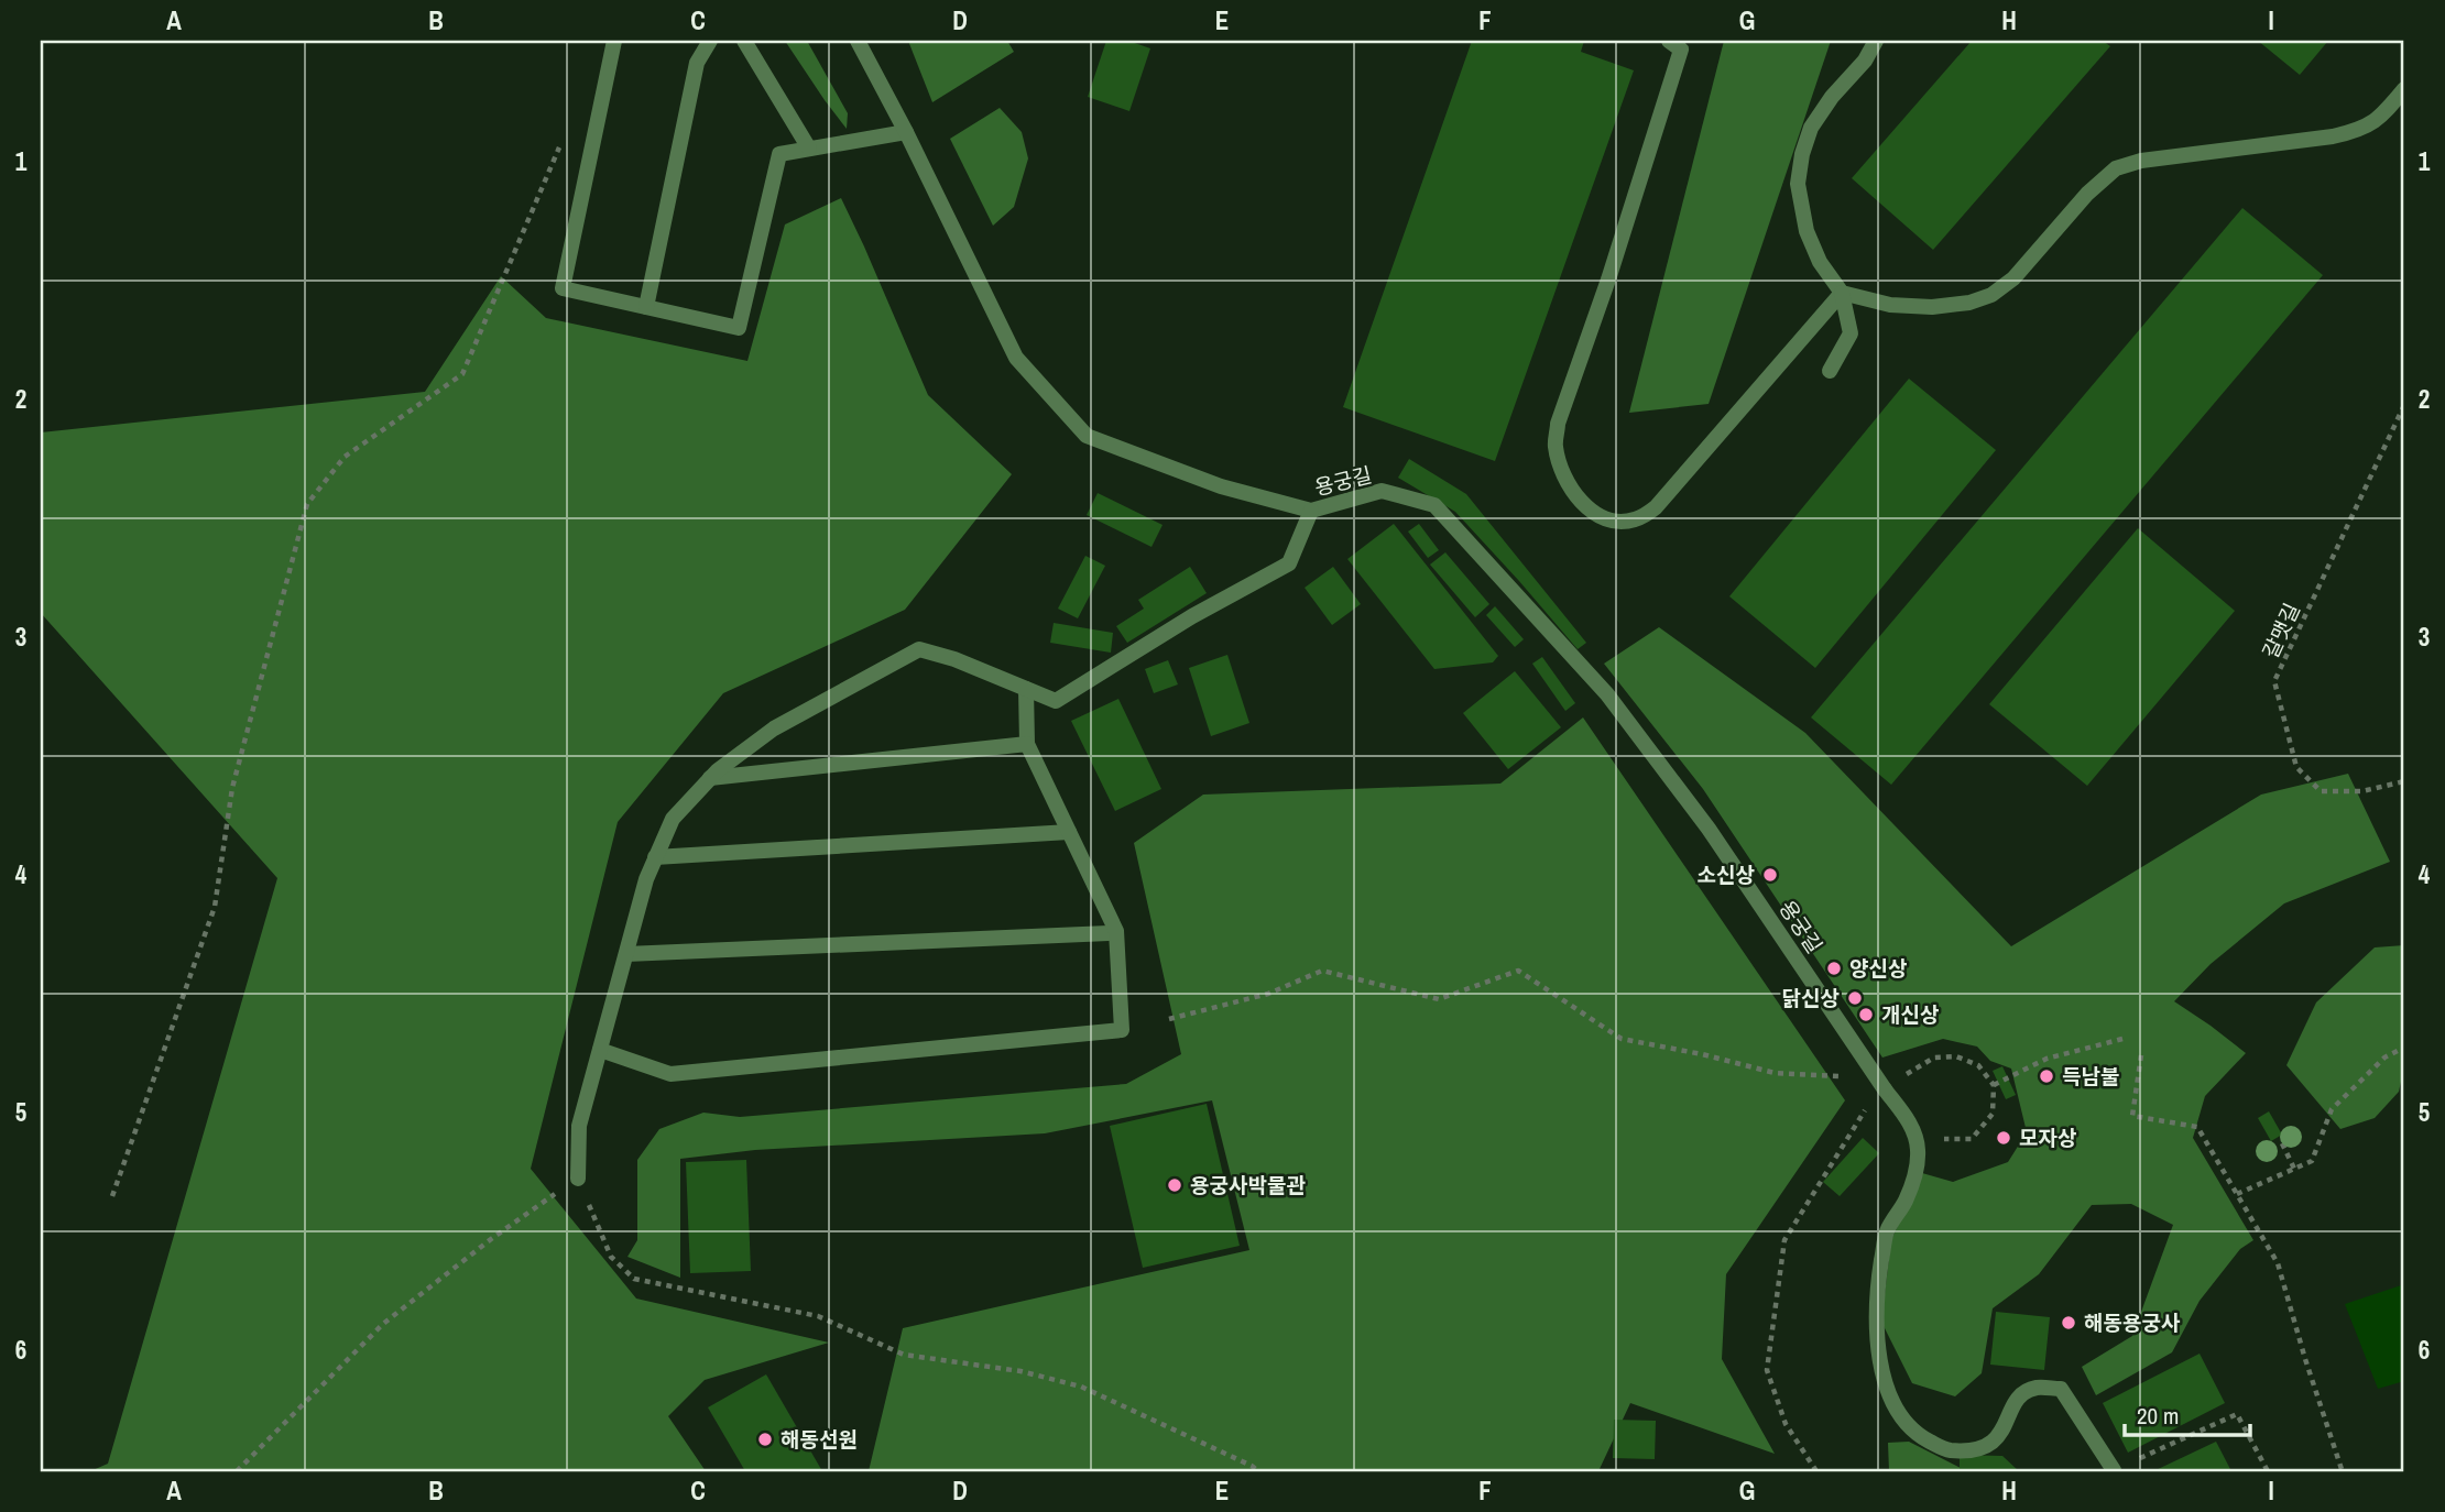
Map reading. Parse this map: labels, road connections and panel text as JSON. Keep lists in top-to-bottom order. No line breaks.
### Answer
{"streets":{"street":["용궁길"],"path":["갈맷길"]},"places":["소신상","양신상","닭신상","개신상","득남불","모자상","용궁사박물관","해동용궁사","해동선원"],"scale_bar":"20 m","grid":{"columns":["A","B","C","D","E","F","G","H","I"],"rows":["1","2","3","4","5","6"]}}
